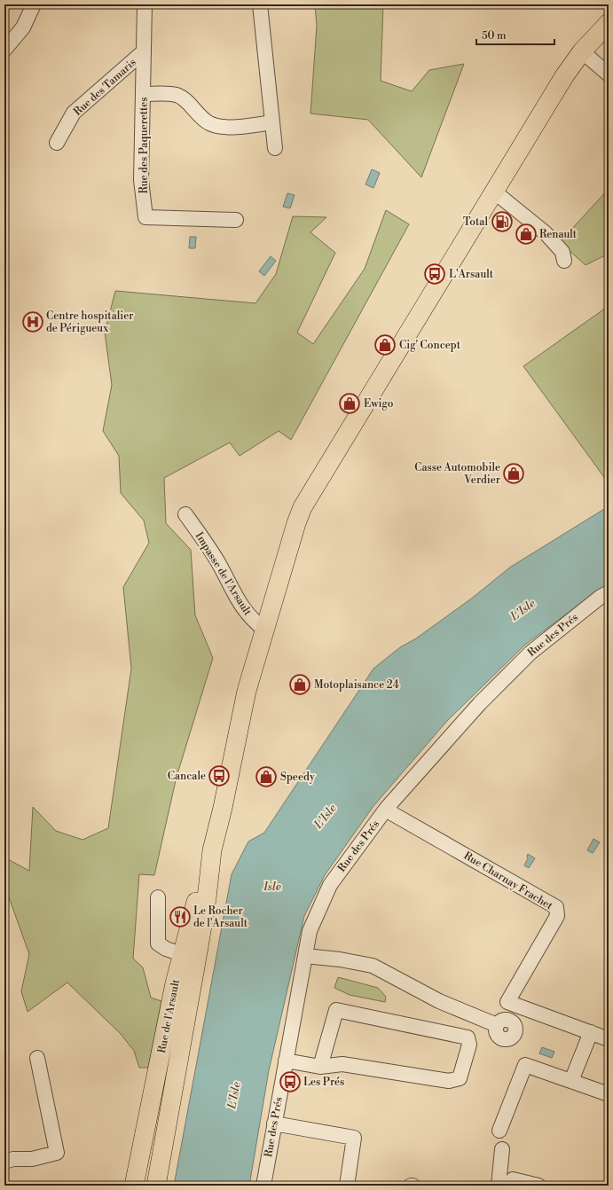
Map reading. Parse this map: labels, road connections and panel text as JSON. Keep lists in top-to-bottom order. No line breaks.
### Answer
{"streets":{"main road":["Rue de l'Arsault"],"street":["Rue des Tamaris","Rue des Paquerettes","Impasse de l'Arsault","Rue des Prés","Rue Charnay Frachet"]},"crossings":[["Rue des Tamaris","Rue des Paquerettes"],["Impasse de l'Arsault","Rue de l'Arsault"],["Rue des Prés","Rue Charnay Frachet"]],"water":["L'Isle","Isle"],"places":{"fuel station":["Total"],"shop":["Renault","Cig' Concept","Ewigo","Casse Automobile Verdier","Motoplaisance 24","Speedy"],"bus stop":["L'Arsault","Cancale","Les Prés"],"hospital":["Centre hospitalier de Périgueux"],"restaurant":["Le Rocher de l'Arsault"]},"scale_bar":"50 m"}
